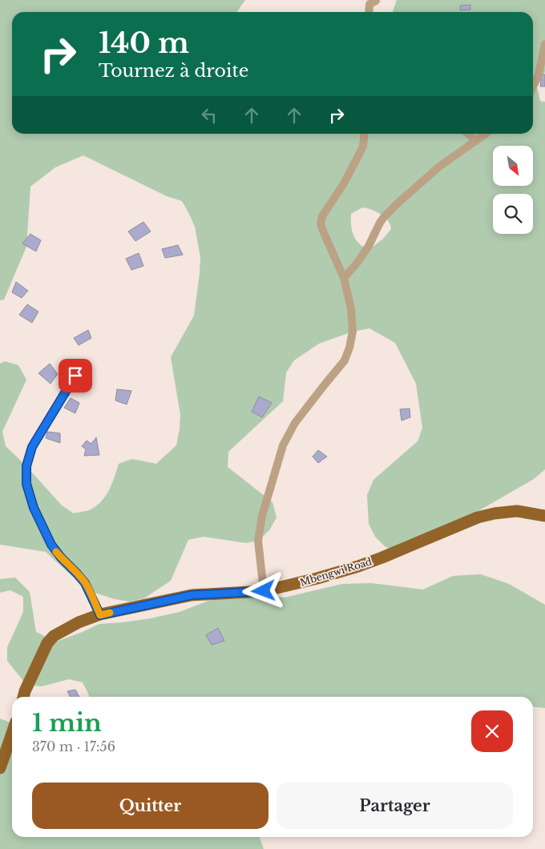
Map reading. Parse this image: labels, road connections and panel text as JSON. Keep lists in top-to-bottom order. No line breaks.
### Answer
{"streets":{"main road":["Mbengwi Road"]},"north":"bottom right","page":{"turn":["140 m","Tournez à droite"],"heading":["1 min","370 m · 17:56"],"buttons":["Quitter","Partager"]}}
